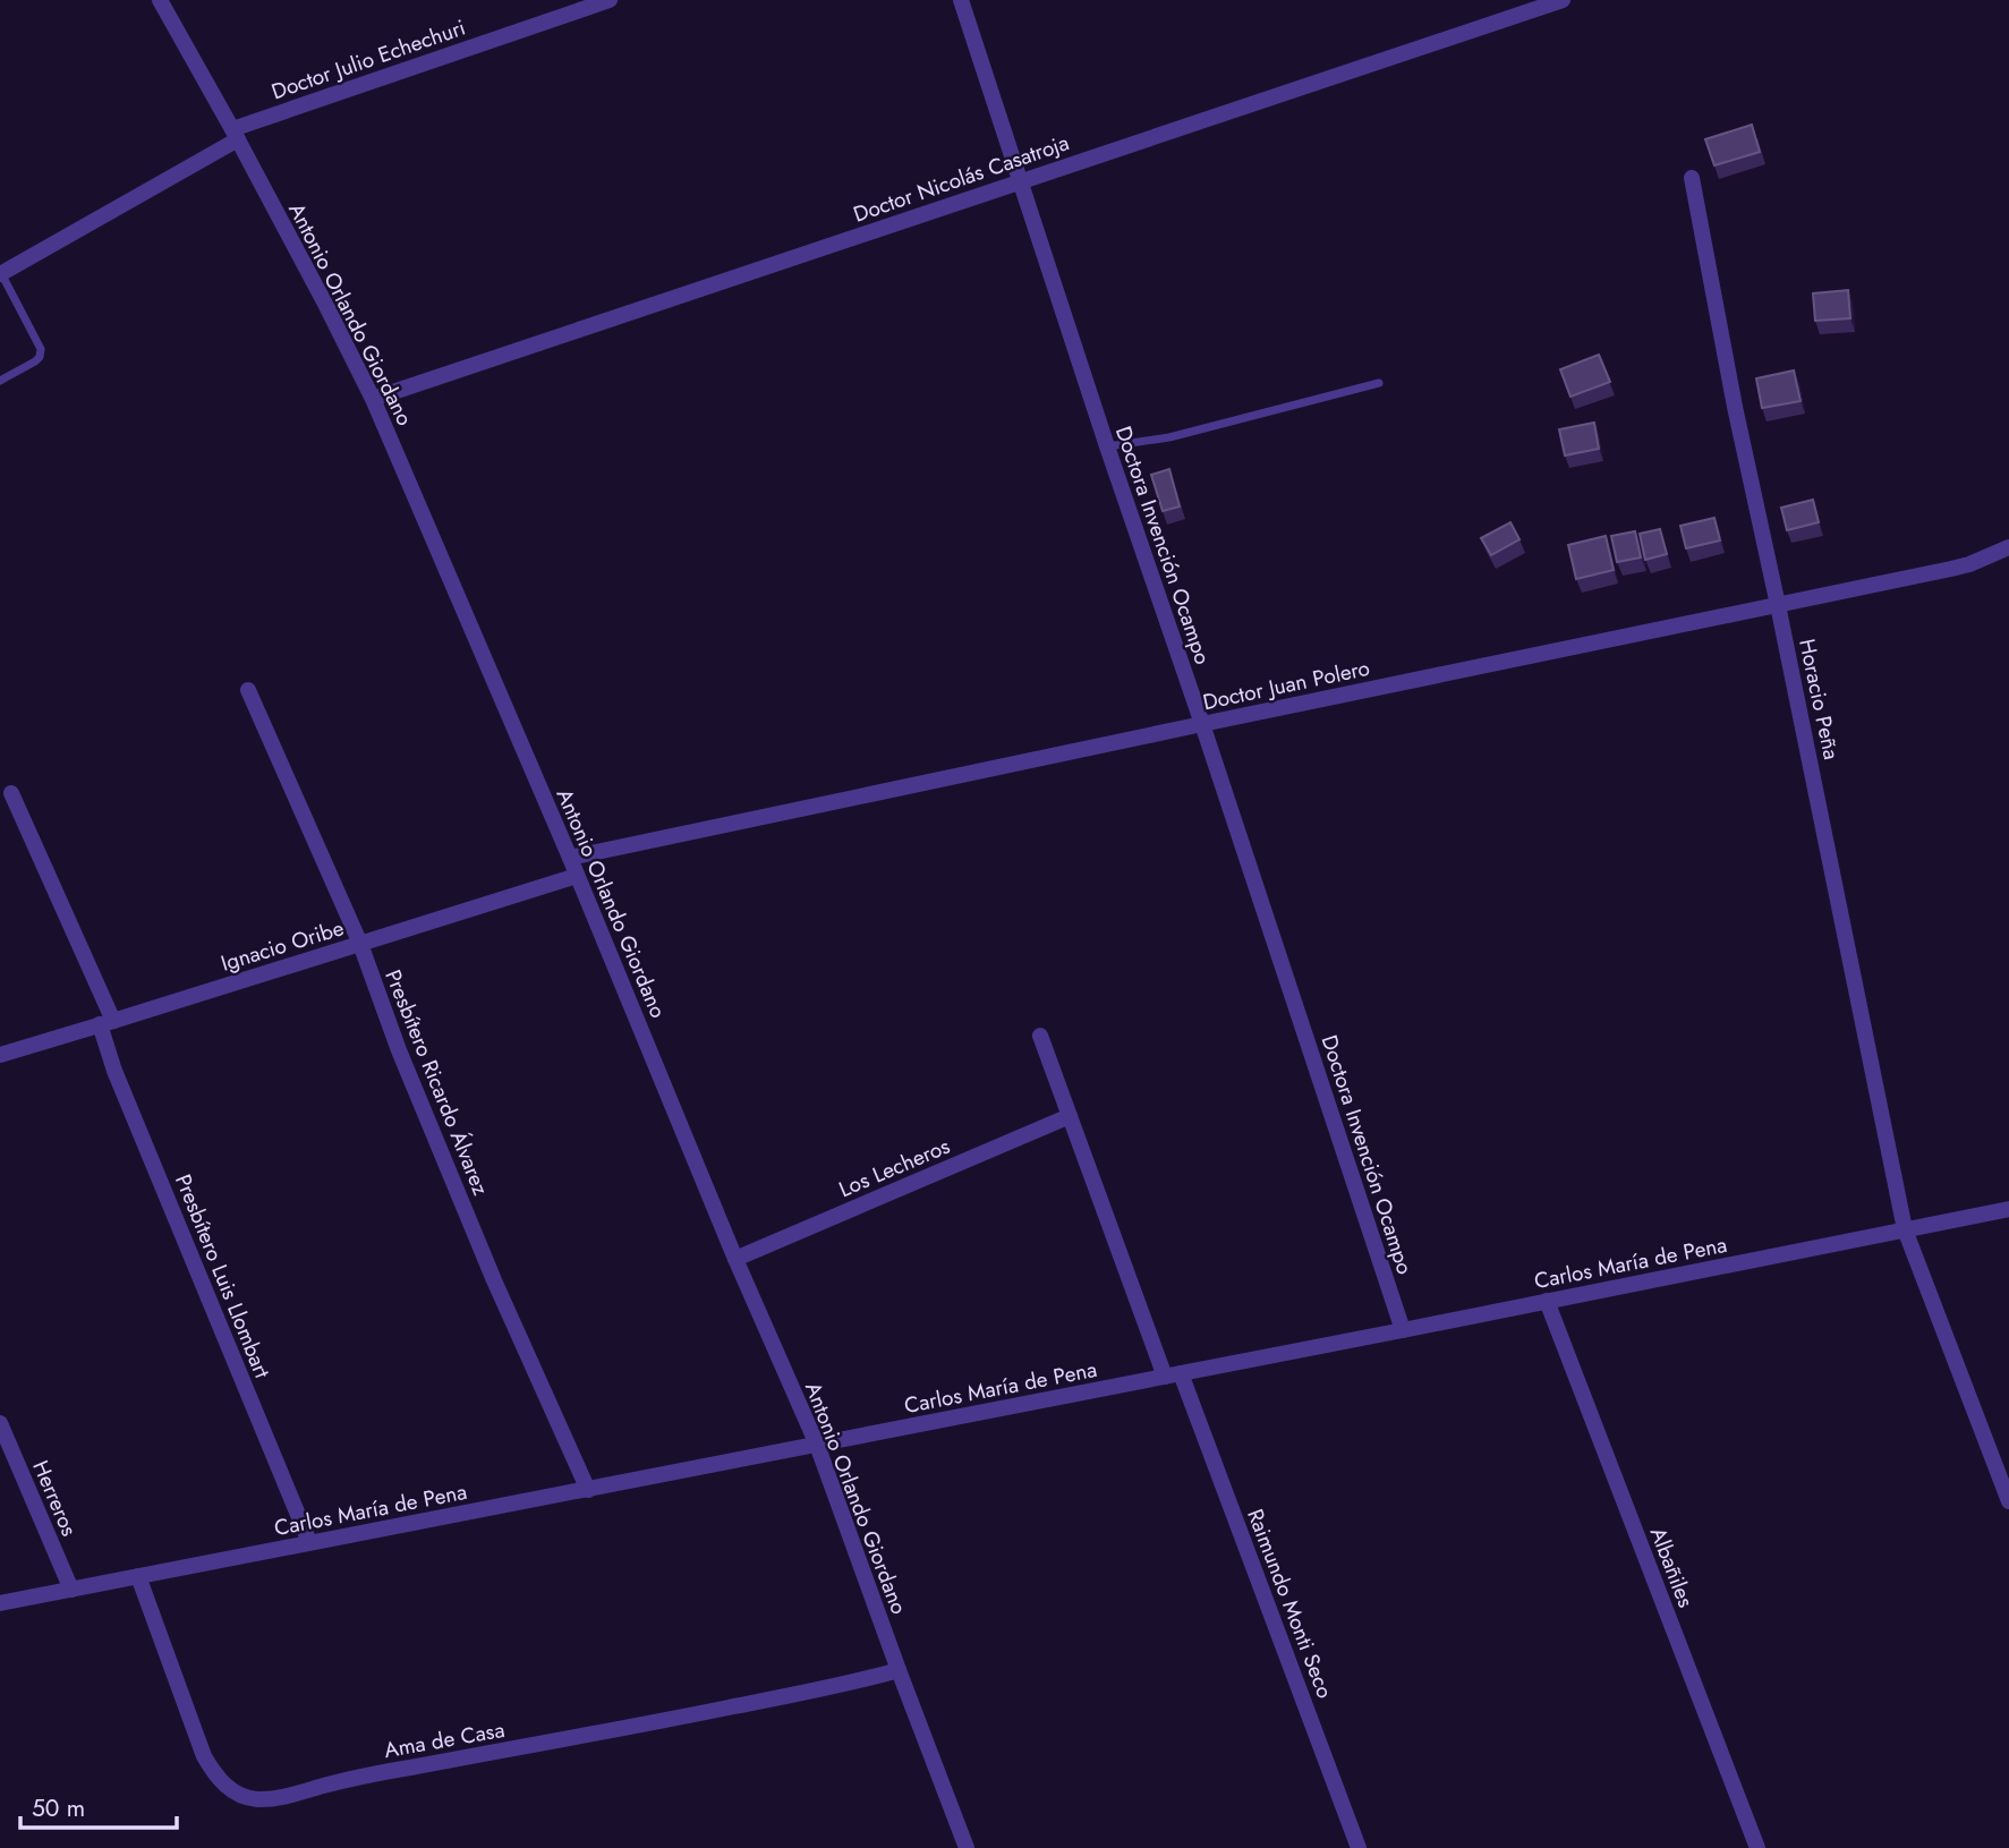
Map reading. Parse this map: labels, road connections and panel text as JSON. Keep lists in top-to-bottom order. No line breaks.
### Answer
{"streets":{"street":["Doctor Julio Echechuri","Doctor Nicolás Casatroja","Antonio Orlando Giordano","Doctora Invención Ocampo","Doctor Juan Polero","Horacio Peña","Ignacio Oribe","Presbítero Ricardo Álvarez","Los Lecheros","Carlos María de Pena","Presbítero Luis Llombart","Herreros","Albañiles","Raimundo Monti Seco","Ama de Casa"]},"crossings":[["Doctor Julio Echechuri","Antonio Orlando Giordano"],["Doctor Nicolás Casatroja","Antonio Orlando Giordano"],["Doctor Nicolás Casatroja","Doctora Invención Ocampo"],["Antonio Orlando Giordano","Doctor Juan Polero"],["Antonio Orlando Giordano","Ignacio Oribe"],["Antonio Orlando Giordano","Los Lecheros"],["Antonio Orlando Giordano","Carlos María de Pena"],["Antonio Orlando Giordano","Ama de Casa"],["Doctora Invención Ocampo","Doctor Juan Polero"],["Doctora Invención Ocampo","Carlos María de Pena"],["Doctor Juan Polero","Horacio Peña"],["Horacio Peña","Carlos María de Pena"],["Ignacio Oribe","Presbítero Ricardo Álvarez"],["Ignacio Oribe","Presbítero Luis Llombart"],["Presbítero Ricardo Álvarez","Carlos María de Pena"],["Los Lecheros","Raimundo Monti Seco"],["Carlos María de Pena","Presbítero Luis Llombart"],["Carlos María de Pena","Herreros"],["Carlos María de Pena","Albañiles"],["Carlos María de Pena","Raimundo Monti Seco"],["Carlos María de Pena","Ama de Casa"]],"scale_bar":"50 m"}
